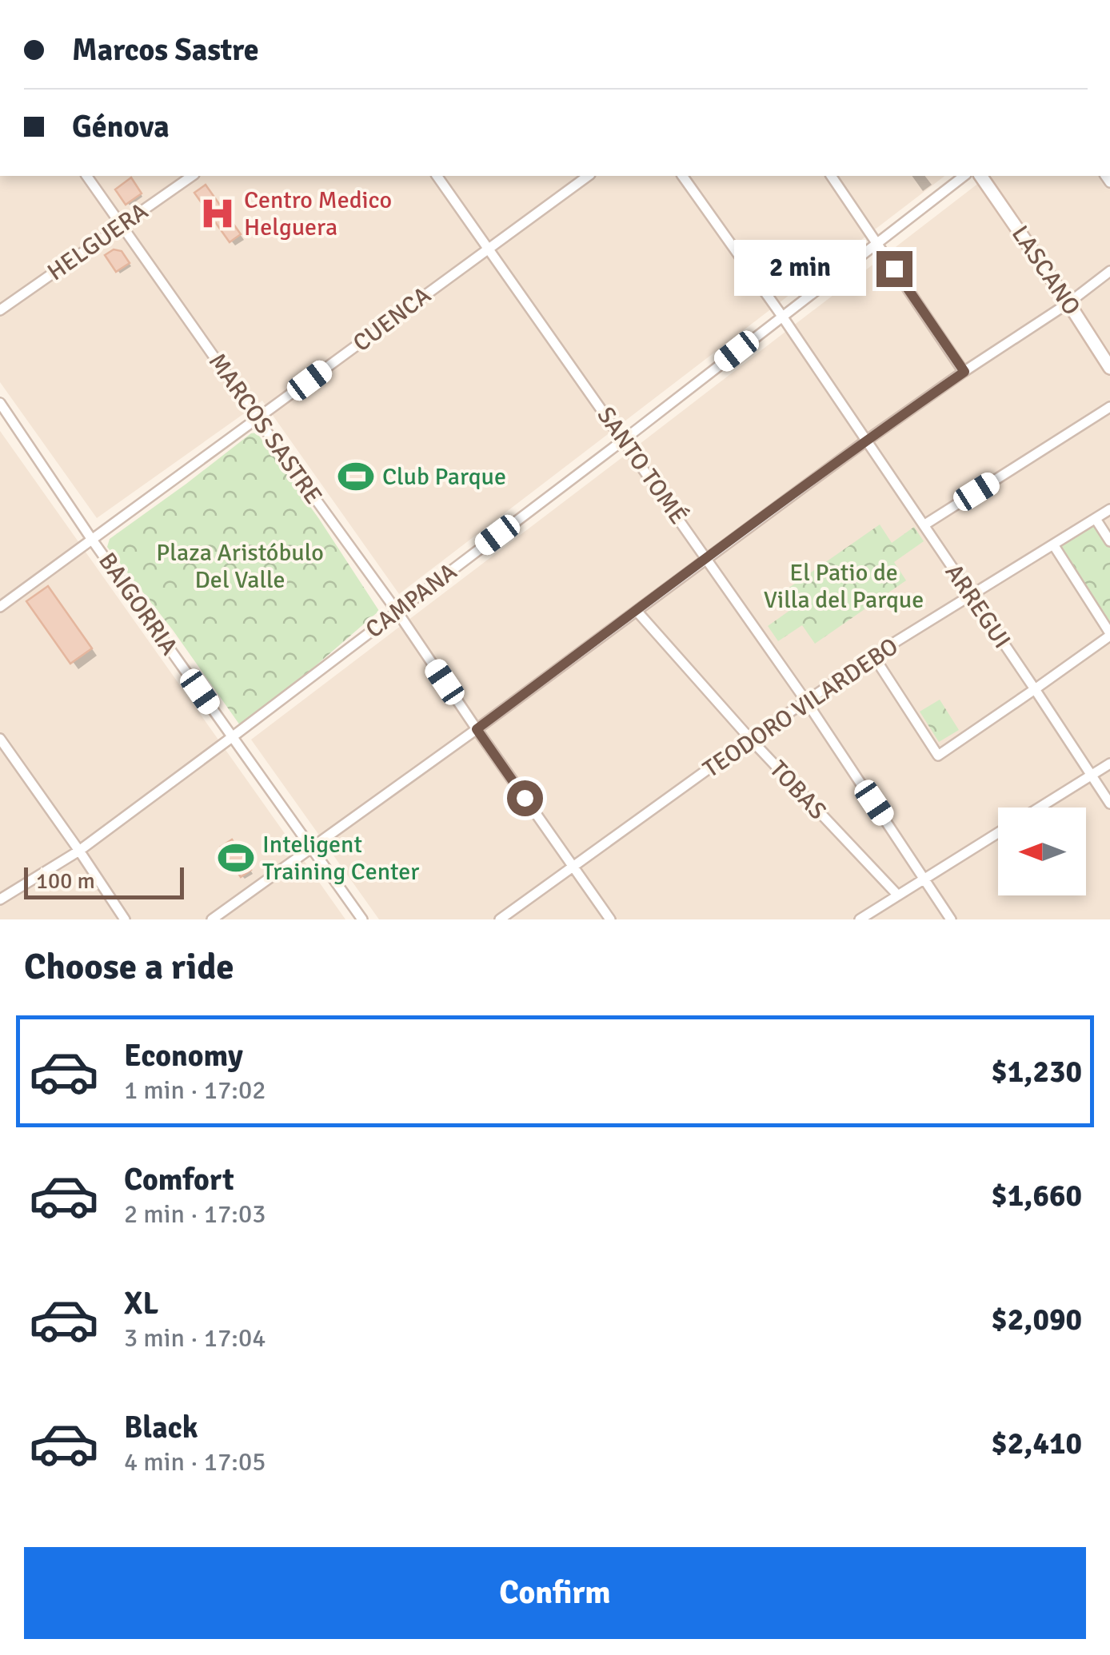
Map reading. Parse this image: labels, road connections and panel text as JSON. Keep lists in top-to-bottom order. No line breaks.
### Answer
{"streets":{"street":["HELGUERA","LASCANO","CUENCA","MARCOS SASTRE","SANTO TOMÉ","CAMPANA","BAIGORRIA","ARREGUI","TEODORO VILARDEBO","TOBAS"]},"crossings":[["HELGUERA","MARCOS SASTRE"],["CUENCA","MARCOS SASTRE"],["CUENCA","SANTO TOMÉ"],["CUENCA","BAIGORRIA"],["MARCOS SASTRE","CAMPANA"],["MARCOS SASTRE","TEODORO VILARDEBO"],["SANTO TOMÉ","CAMPANA"],["SANTO TOMÉ","TEODORO VILARDEBO"],["CAMPANA","BAIGORRIA"],["CAMPANA","ARREGUI"],["ARREGUI","TEODORO VILARDEBO"],["TEODORO VILARDEBO","TOBAS"]],"parks":["Plaza Aristóbulo Del Valle","El Patio de Villa del Parque"],"places":{"hospital":["Centro Medico Helguera"],"sports":["Club Parque","Inteligent Training Center"]},"scale_bar":"100 m","north":"left","page":{"banner":["Marcos Sastre","Génova"],"bubble":"2 min","scale":"100 m","heading":"Choose a ride","list":[{"name":"Economy","note":"1 min · 17:02","value":"$1,230"},{"name":"Comfort","note":"2 min · 17:03","value":"$1,660"},{"name":"XL","note":"3 min · 17:04","value":"$2,090"},{"name":"Black","note":"4 min · 17:05","value":"$2,410"}],"buttons":"Confirm"}}
